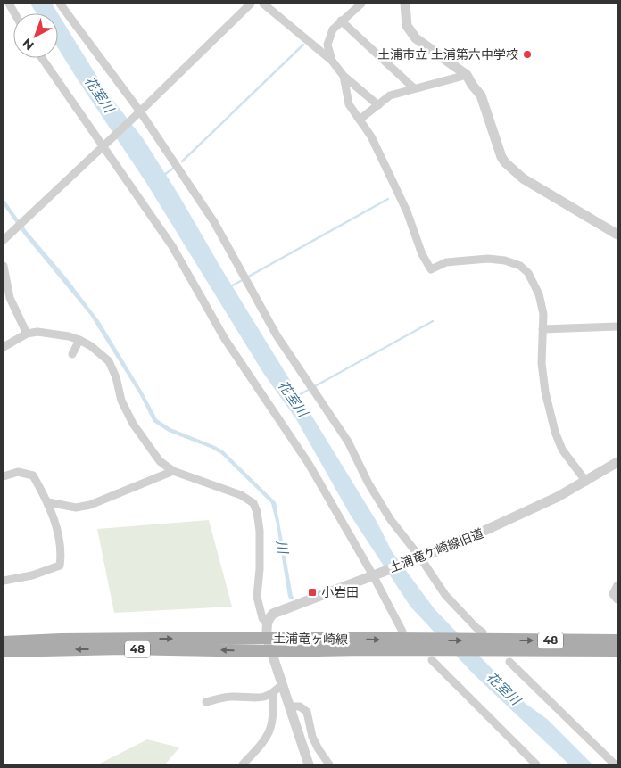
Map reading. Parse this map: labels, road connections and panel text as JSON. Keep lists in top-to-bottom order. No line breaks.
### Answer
{"streets":{"main road":["土浦竜ヶ崎線","48"],"street":["土浦竜ケ崎線旧道"]},"water":["花室川","川"],"places":{"other":["土浦市立 土浦第六中学校"],"transit":["小岩田"]},"north":"bottom left"}
